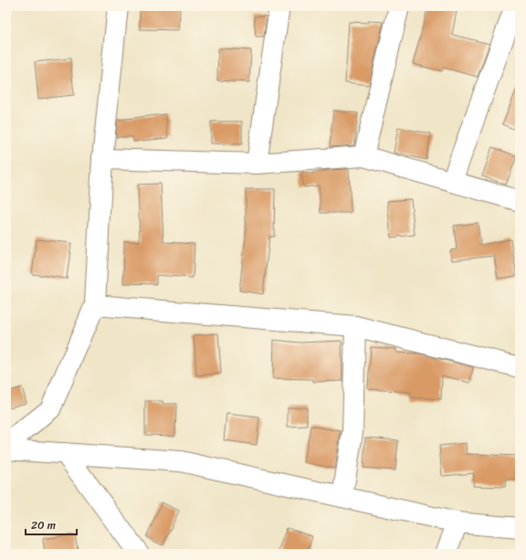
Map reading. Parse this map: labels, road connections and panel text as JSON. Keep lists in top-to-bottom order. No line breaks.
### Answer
{"scale_bar":"20 m"}
